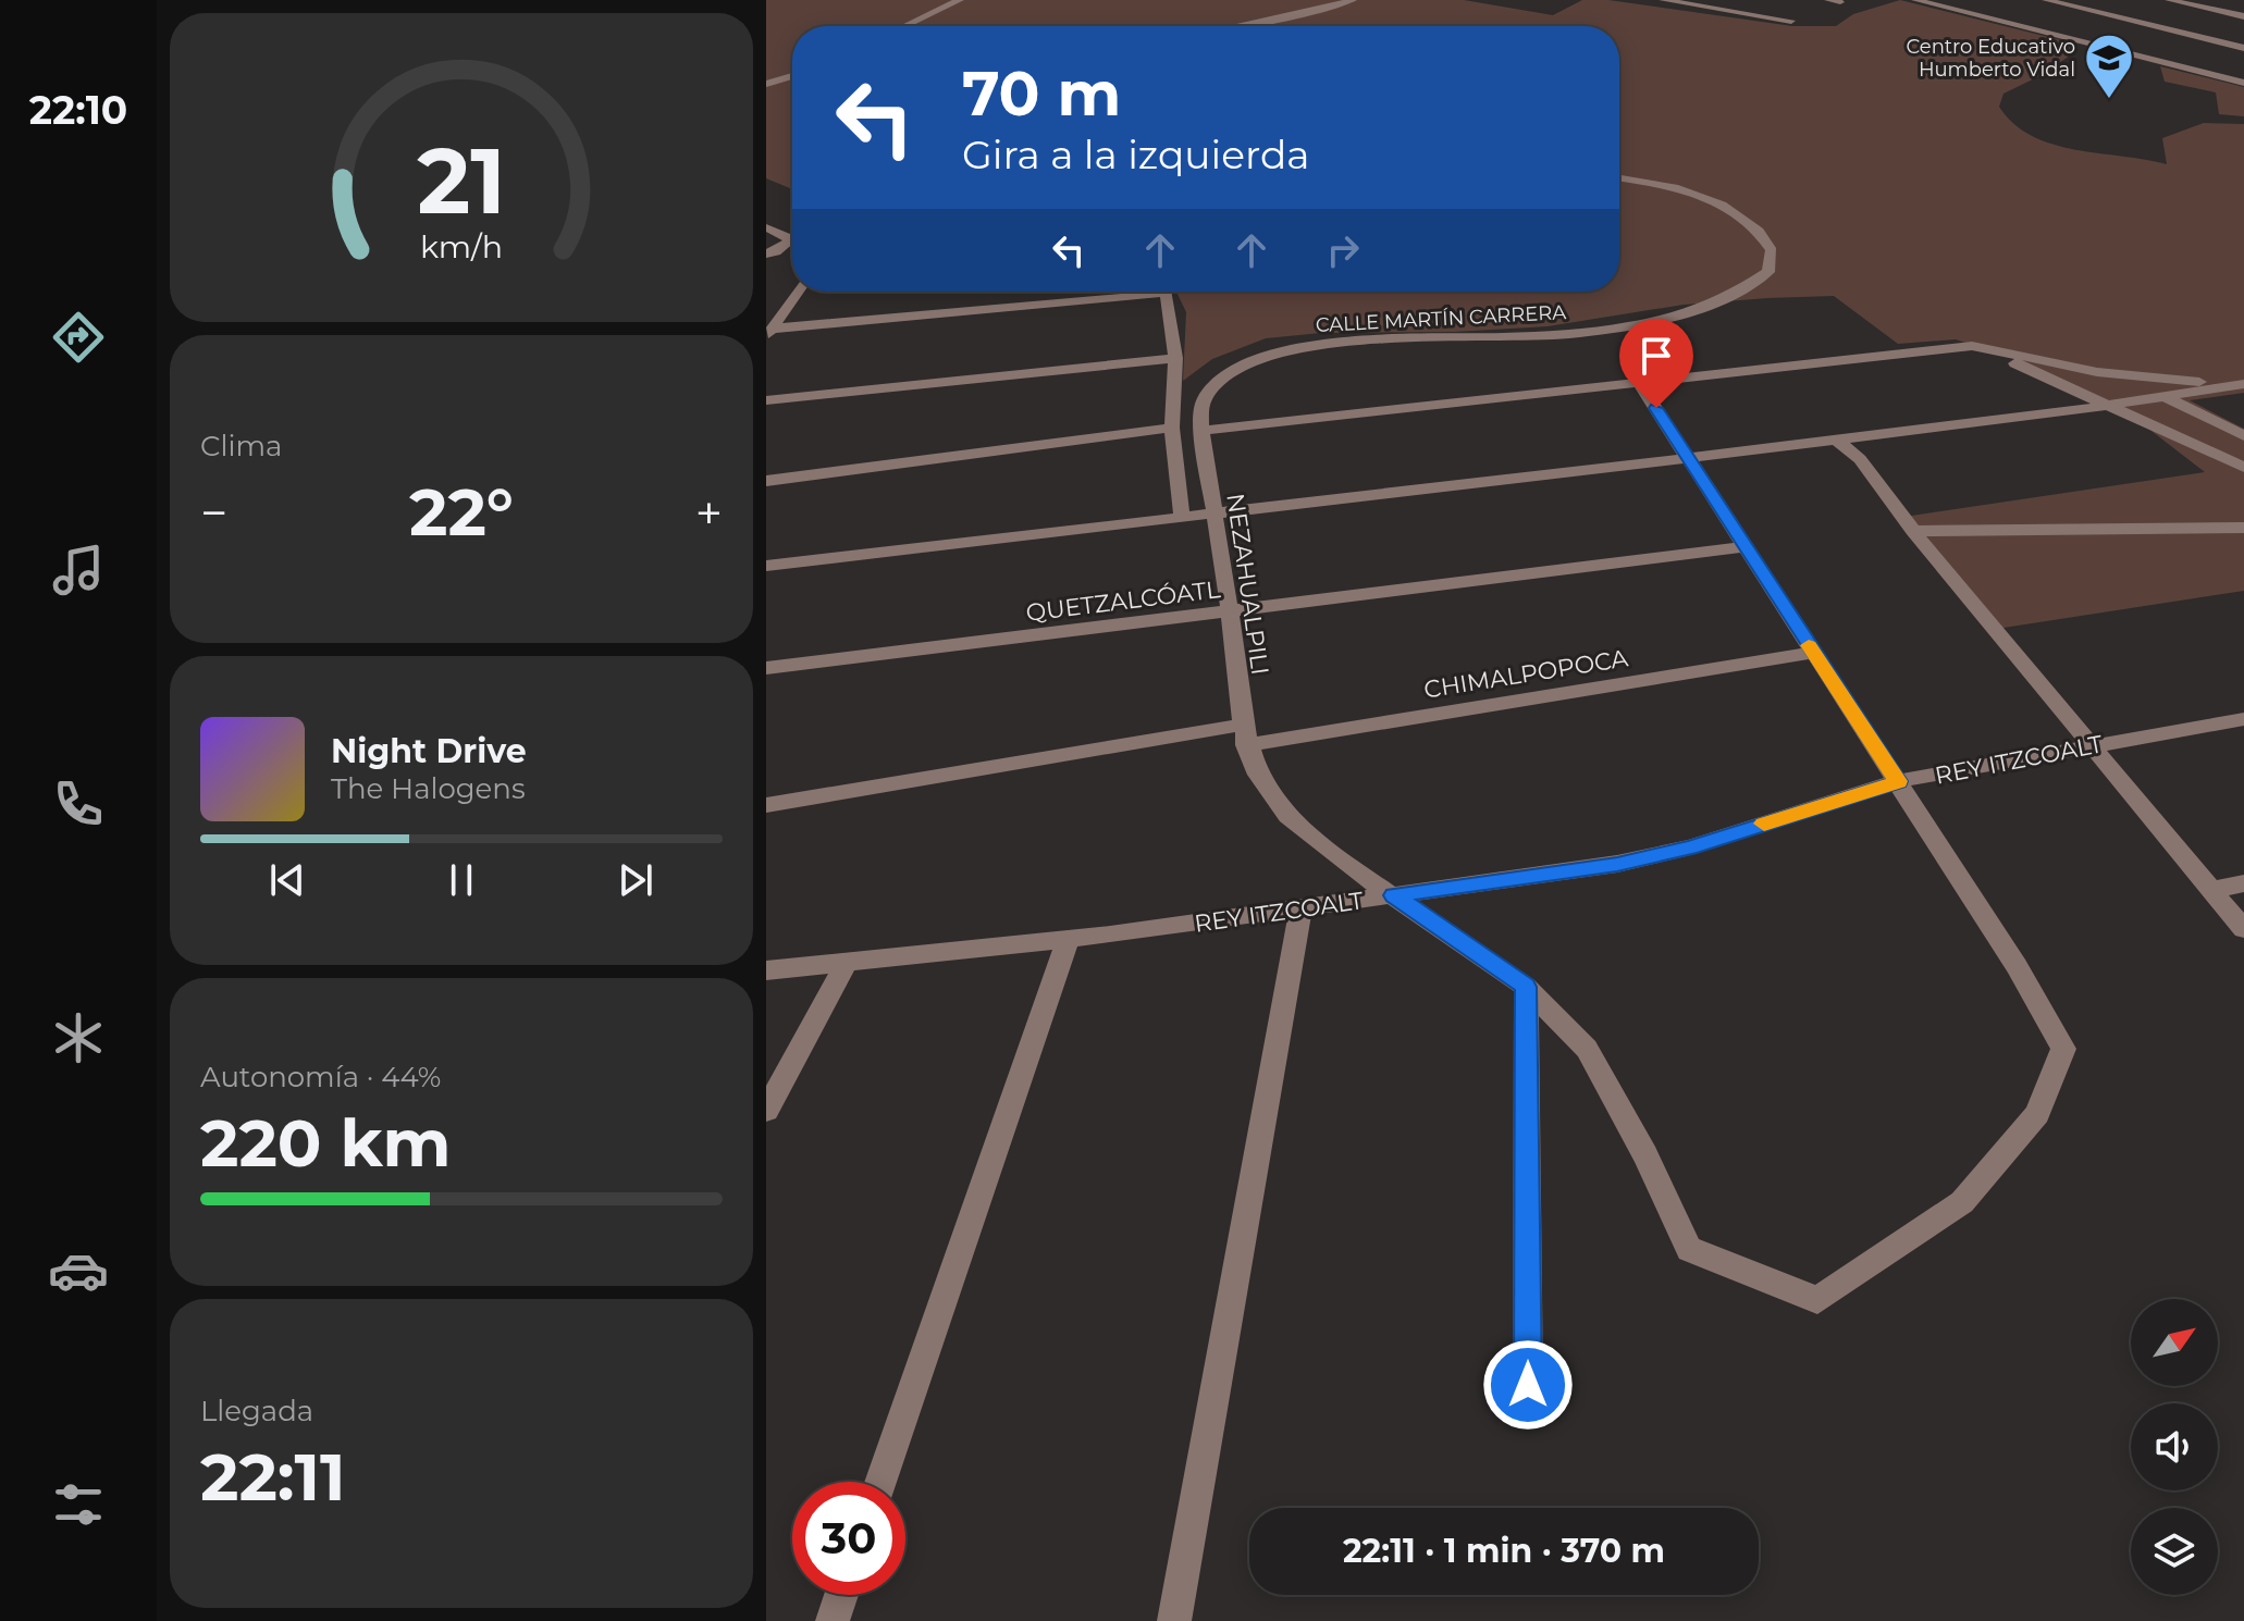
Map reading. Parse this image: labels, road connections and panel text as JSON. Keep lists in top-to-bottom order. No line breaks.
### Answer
{"streets":{"street":["CALLE MARTÍN CARRERA","NEZAHUALPILI","QUETZALCÓATL","CHIMALPOPOCA","REY ITZCOALT"]},"crossings":[["CALLE MARTÍN CARRERA","NEZAHUALPILI"],["NEZAHUALPILI","QUETZALCÓATL"],["NEZAHUALPILI","CHIMALPOPOCA"],["NEZAHUALPILI","REY ITZCOALT"]],"places":{"school or university":["Centro Educativo Humberto Vidal"]},"north":"top right","page":{"tabs":"22:10","turn":["70 m","Gira a la izquierda"],"tile":["Clima",["Autonomía · 44%","220 km"],["Llegada","22:11"]],"heat":["−","22°","+"],"song":["Night Drive","The Halogens"],"limit":"30","trip":"22:11 · 1 min · 370 m","gauge":["21","km/h"]}}
